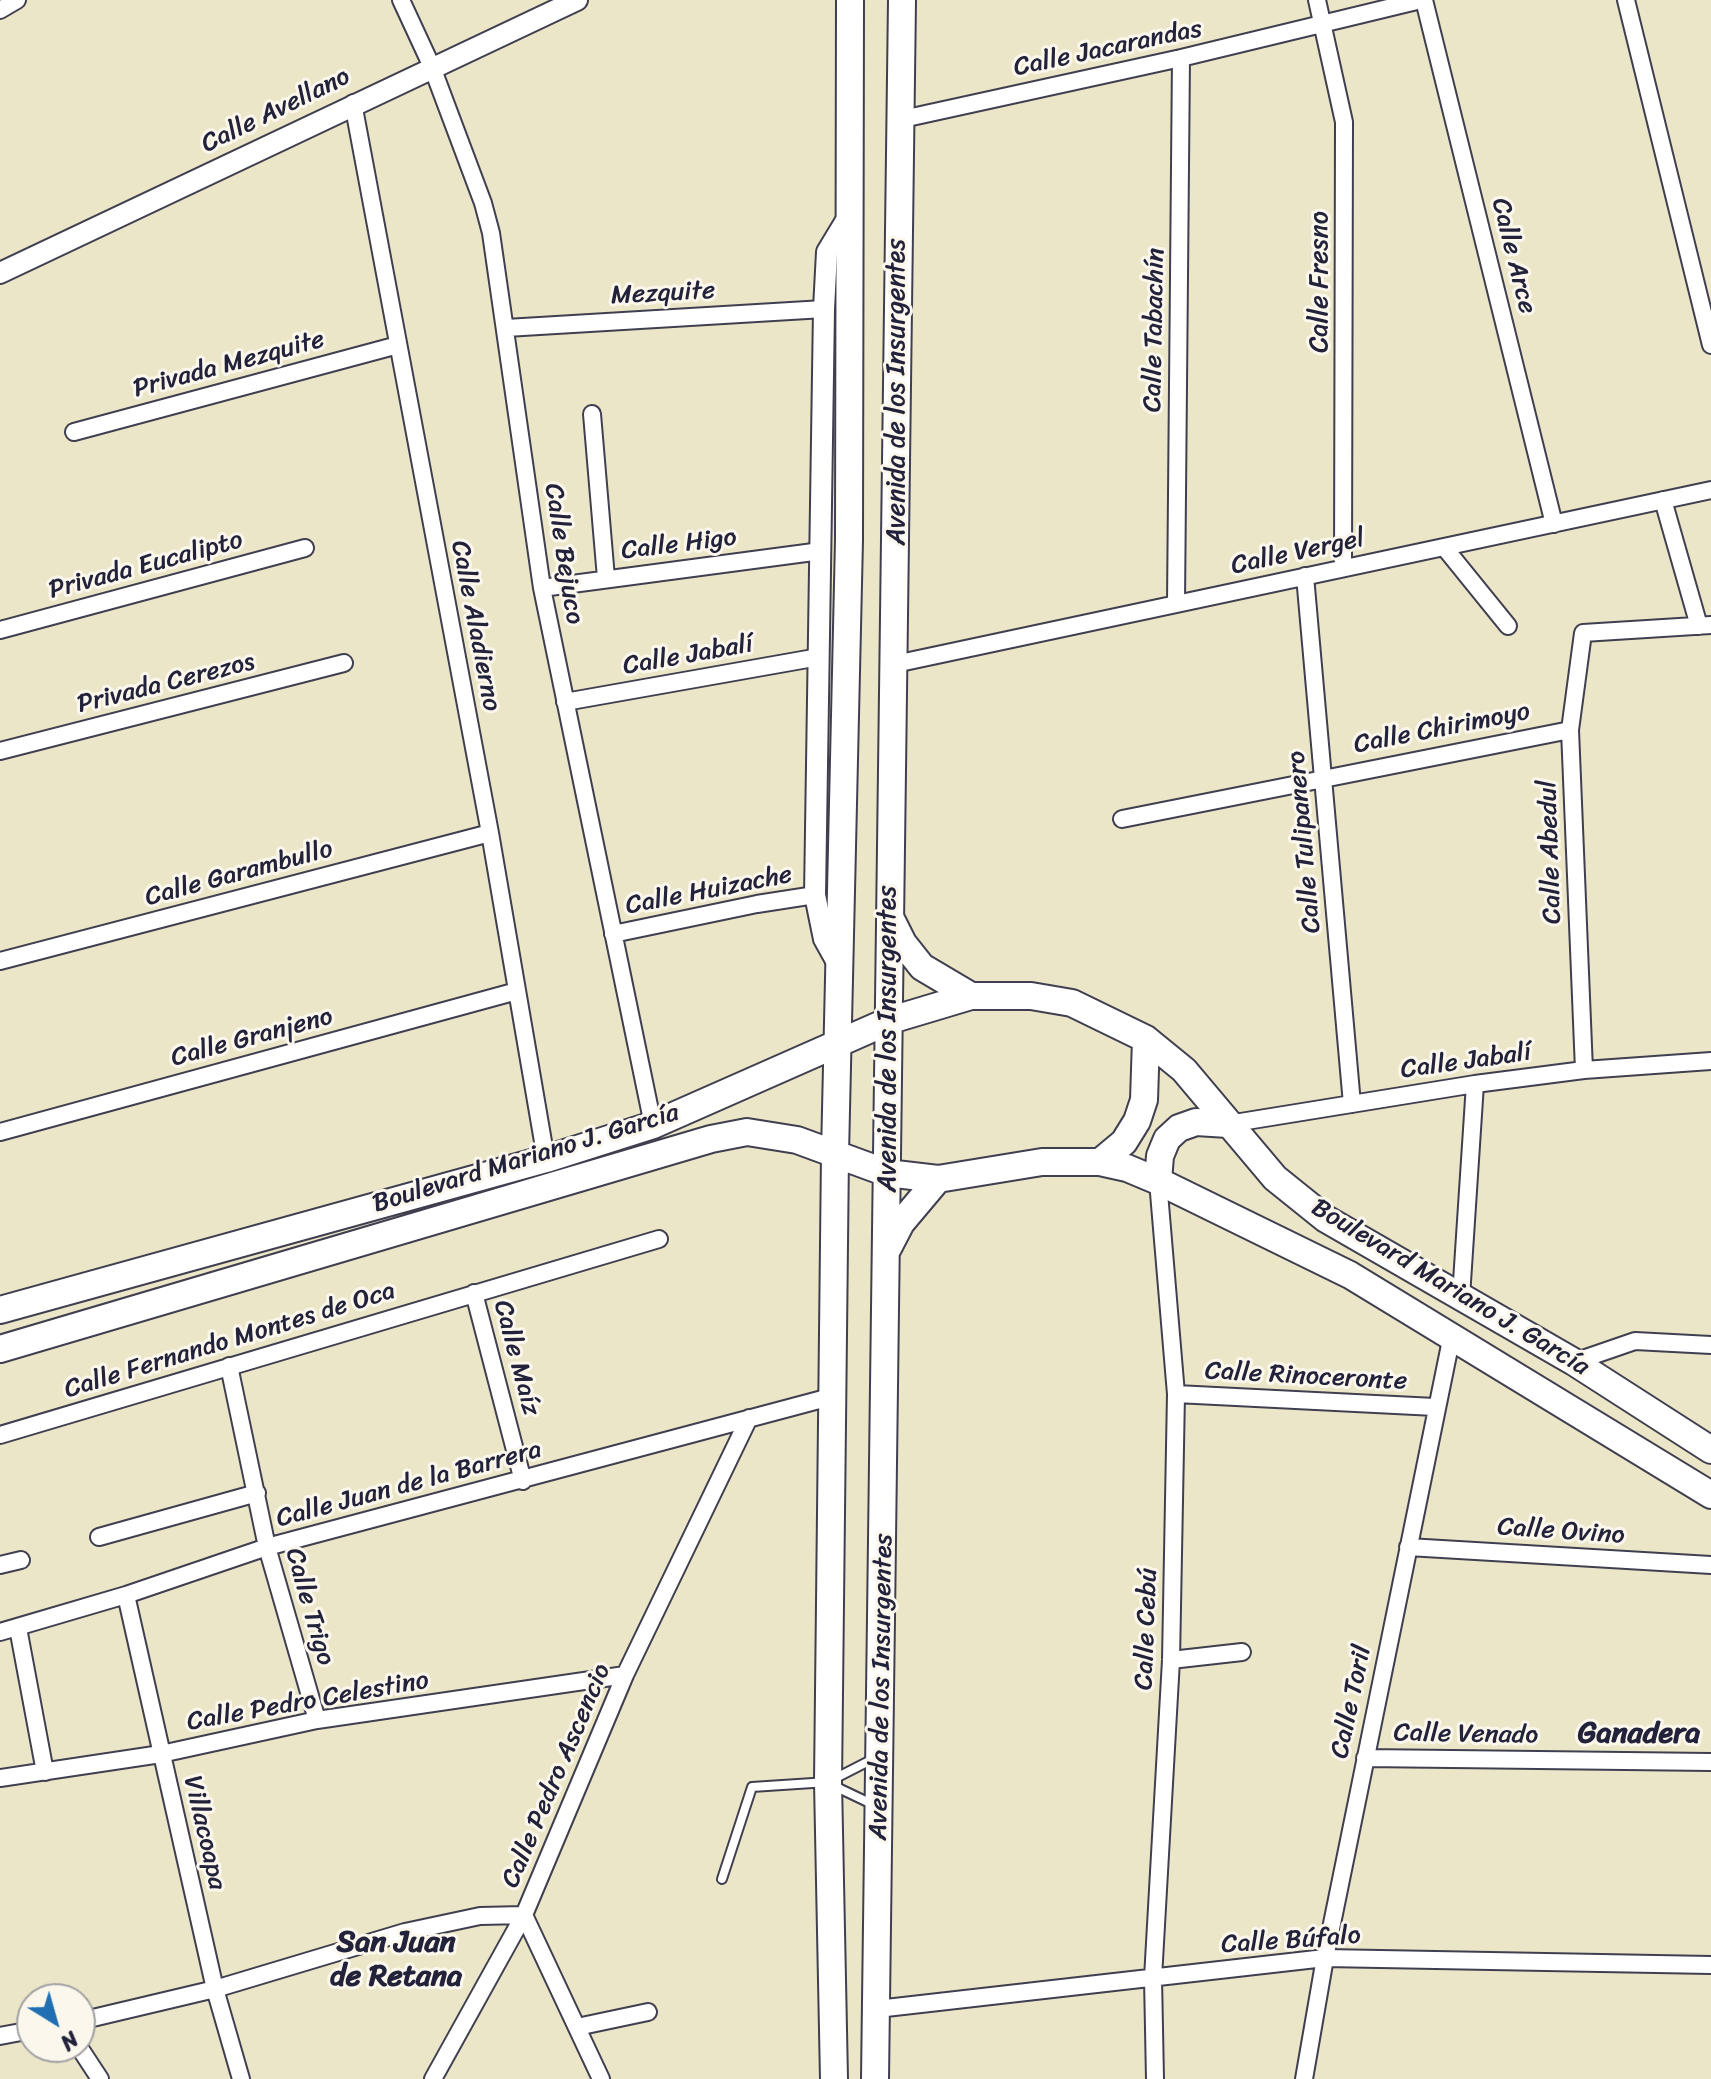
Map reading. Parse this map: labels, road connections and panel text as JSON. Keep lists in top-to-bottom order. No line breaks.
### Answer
{"streets":{"main road":["Avenida de los Insurgentes","Boulevard Mariano J. García"],"street":["Calle Jacarandas","Calle Avellano","Calle Arce","Calle Fresno","Mezquite","Calle Tabachín","Privada Mezquite","Calle Higo","Calle Vergel","Calle Bejuco","Privada Eucalipto","Calle Aladierno","Calle Jabalí","Privada Cerezos","Calle Chirimoyo","Calle Tulipanero","Calle Abedul","Calle Garambullo","Calle Huizache","Calle Granjeno","Calle Fernando Montes de Oca","Calle Maíz","Calle Rinoceronte","Calle Juan de la Barrera","Calle Ovino","Calle Trigo","Calle Cebú","Calle Pedro Celestino","Calle Toril","Calle Venado","Calle Pedro Ascencio","Villacoapa","Calle Búfalo"]},"crossings":[["Calle Jacarandas","Calle Arce"],["Calle Jacarandas","Calle Fresno"],["Calle Jacarandas","Calle Tabachín"],["Calle Jacarandas","Avenida de los Insurgentes"],["Calle Avellano","Calle Bejuco"],["Calle Avellano","Calle Aladierno"],["Calle Arce","Calle Vergel"],["Calle Fresno","Calle Vergel"],["Mezquite","Calle Bejuco"],["Calle Tabachín","Calle Vergel"],["Privada Mezquite","Calle Aladierno"],["Avenida de los Insurgentes","Calle Vergel"],["Avenida de los Insurgentes","Boulevard Mariano J. García"],["Avenida de los Insurgentes","Calle Juan de la Barrera"],["Avenida de los Insurgentes","Calle Búfalo"],["Calle Higo","Calle Bejuco"],["Calle Vergel","Calle Tulipanero"],["Calle Bejuco","Calle Jabalí"],["Calle Bejuco","Calle Huizache"],["Calle Bejuco","Boulevard Mariano J. García"],["Calle Aladierno","Calle Garambullo"],["Calle Aladierno","Calle Granjeno"],["Calle Aladierno","Boulevard Mariano J. García"],["Calle Jabalí","Calle Tulipanero"],["Calle Jabalí","Calle Abedul"],["Calle Jabalí","Boulevard Mariano J. García"],["Calle Chirimoyo","Calle Tulipanero"],["Calle Chirimoyo","Calle Abedul"],["Boulevard Mariano J. García","Calle Cebú"],["Boulevard Mariano J. García","Calle Toril"],["Calle Fernando Montes de Oca","Calle Maíz"],["Calle Fernando Montes de Oca","Calle Trigo"],["Calle Maíz","Calle Juan de la Barrera"],["Calle Rinoceronte","Calle Cebú"],["Calle Rinoceronte","Calle Toril"],["Calle Juan de la Barrera","Calle Trigo"],["Calle Juan de la Barrera","Calle Pedro Ascencio"],["Calle Juan de la Barrera","Villacoapa"],["Calle Ovino","Calle Toril"],["Calle Trigo","Calle Pedro Celestino"],["Calle Cebú","Calle Búfalo"],["Calle Pedro Celestino","Calle Pedro Ascencio"],["Calle Pedro Celestino","Villacoapa"],["Calle Toril","Calle Venado"],["Calle Toril","Calle Búfalo"],["Calle Pedro Ascencio","Villacoapa"]],"districts":["Ganadera","San Juan de Retana"],"north":"bottom right"}
